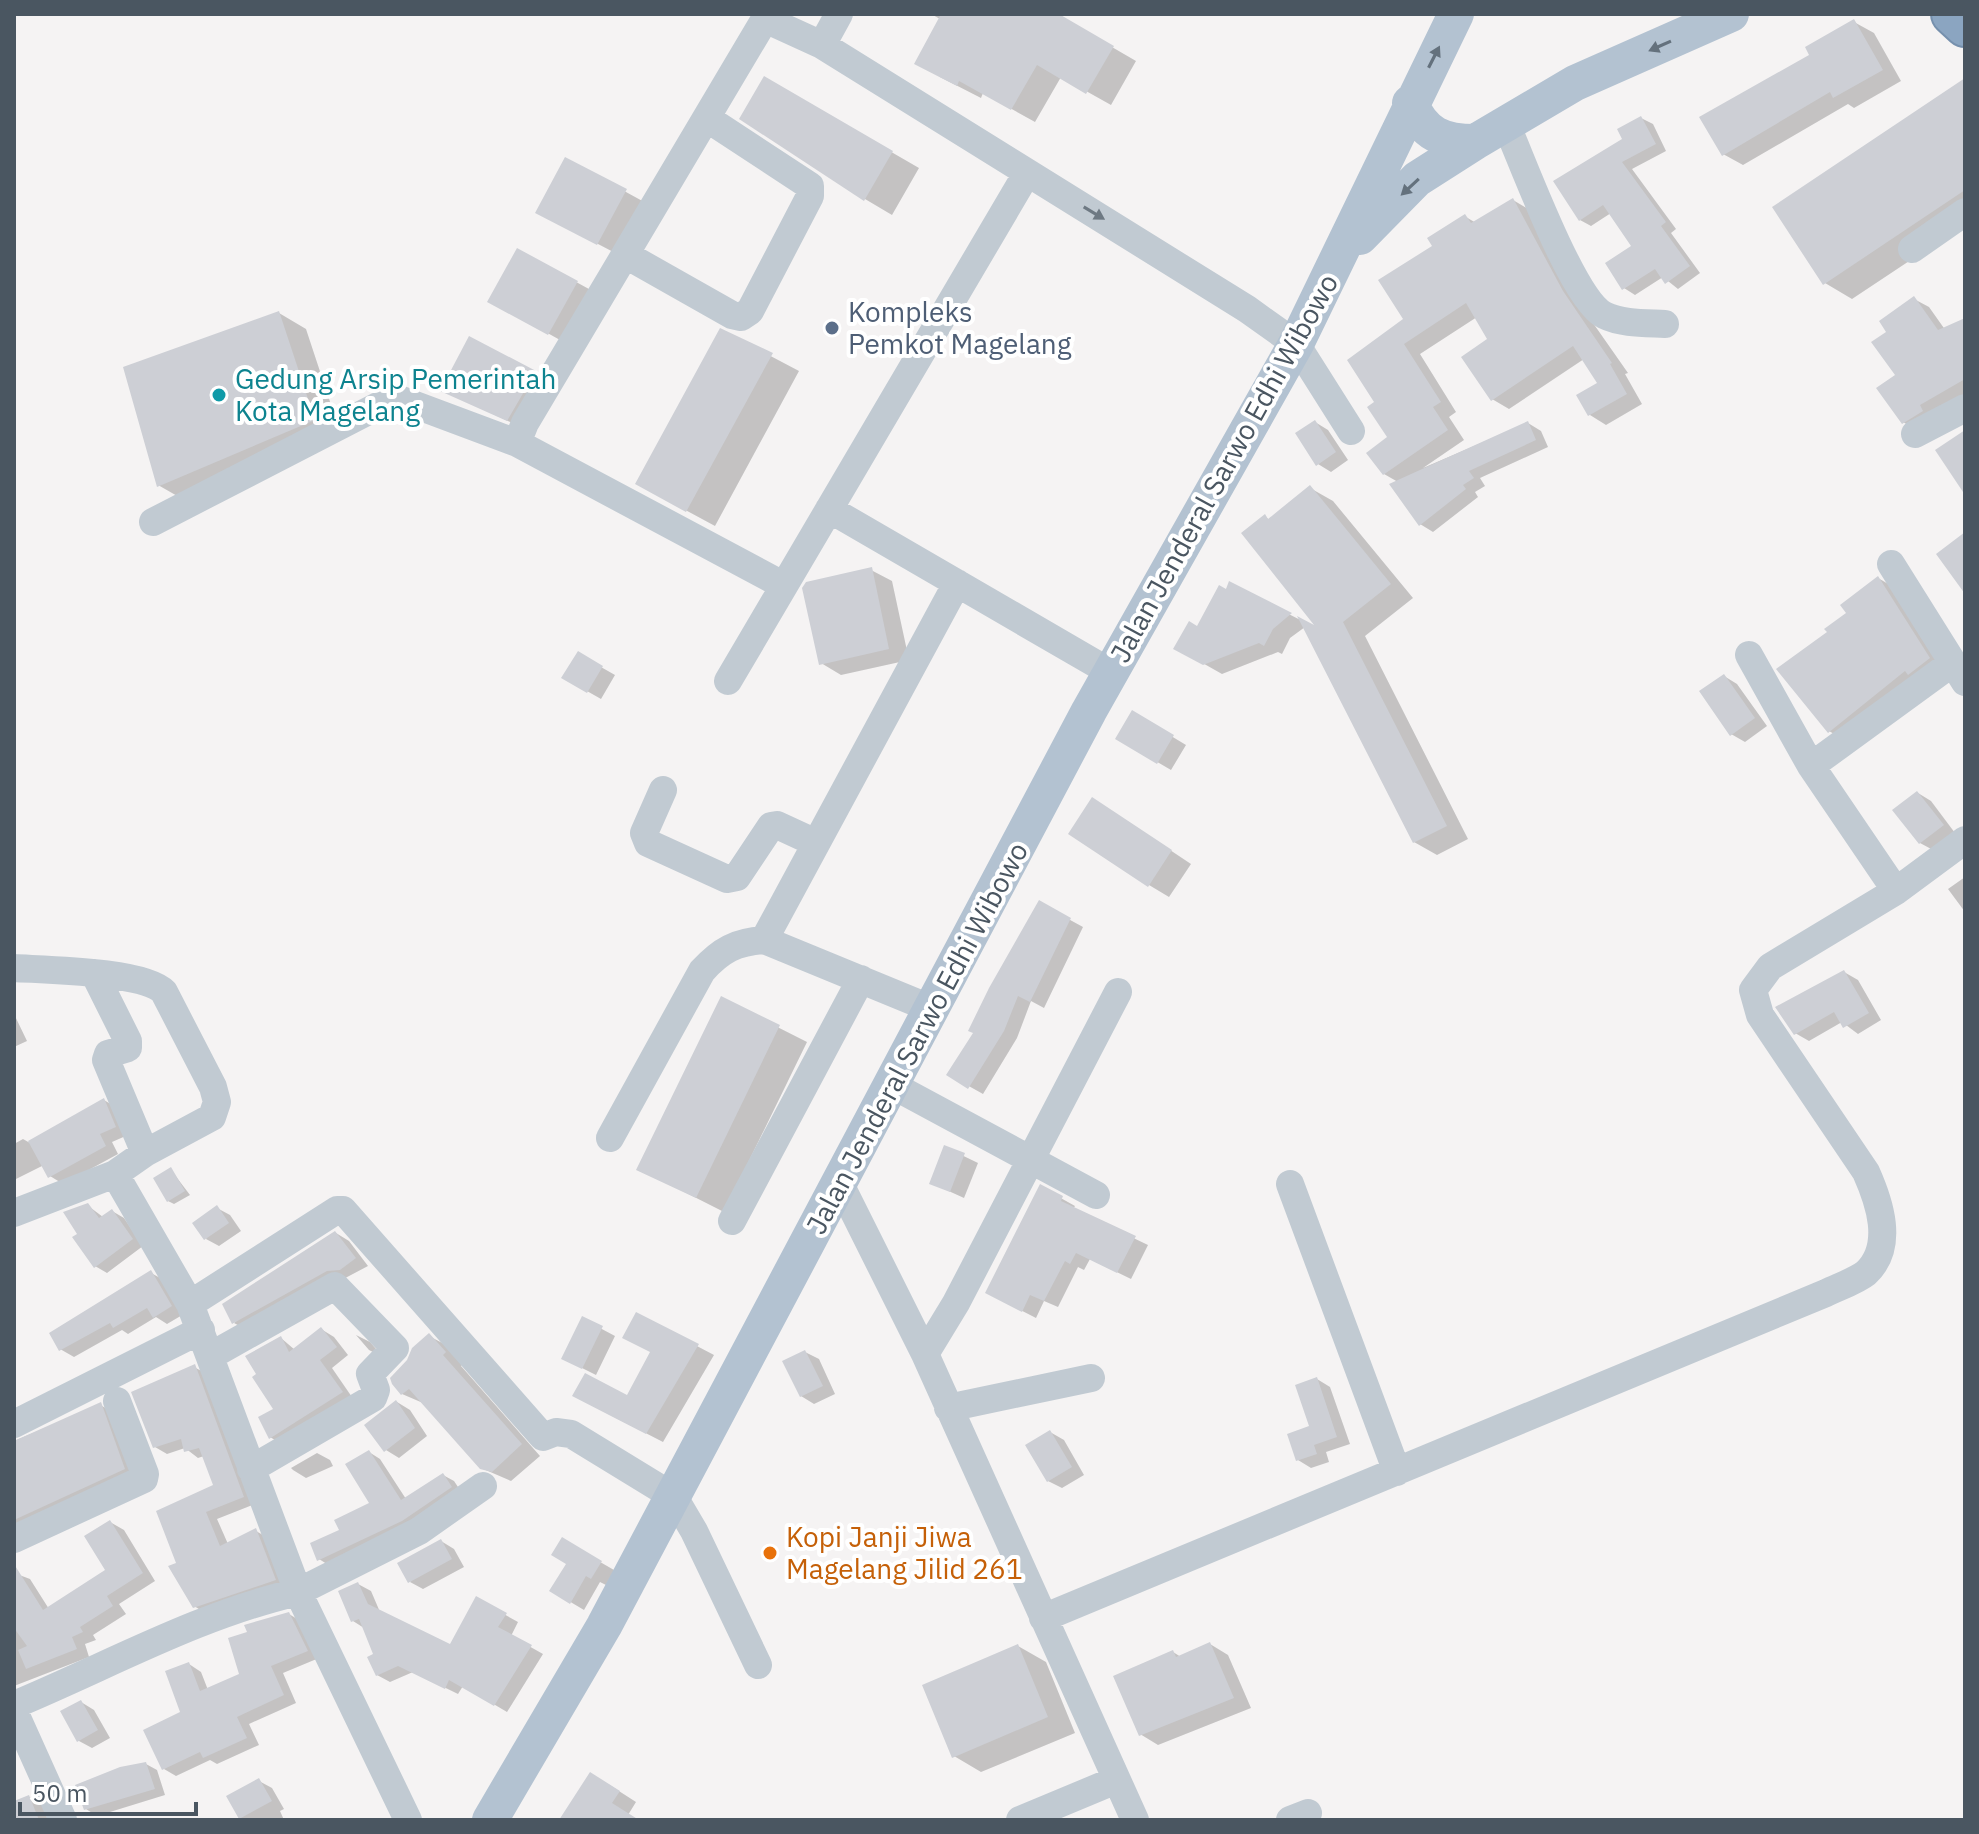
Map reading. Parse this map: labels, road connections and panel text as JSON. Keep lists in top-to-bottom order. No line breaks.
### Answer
{"streets":{"main road":["Jalan Jenderal Sarwo Edhi Wibowo"]},"places":["Kompleks Pemkot Magelang","Gedung Arsip Pemerintah Kota Magelang","Kopi Janji Jiwa Magelang Jilid 261"],"scale_bar":"50 m"}
